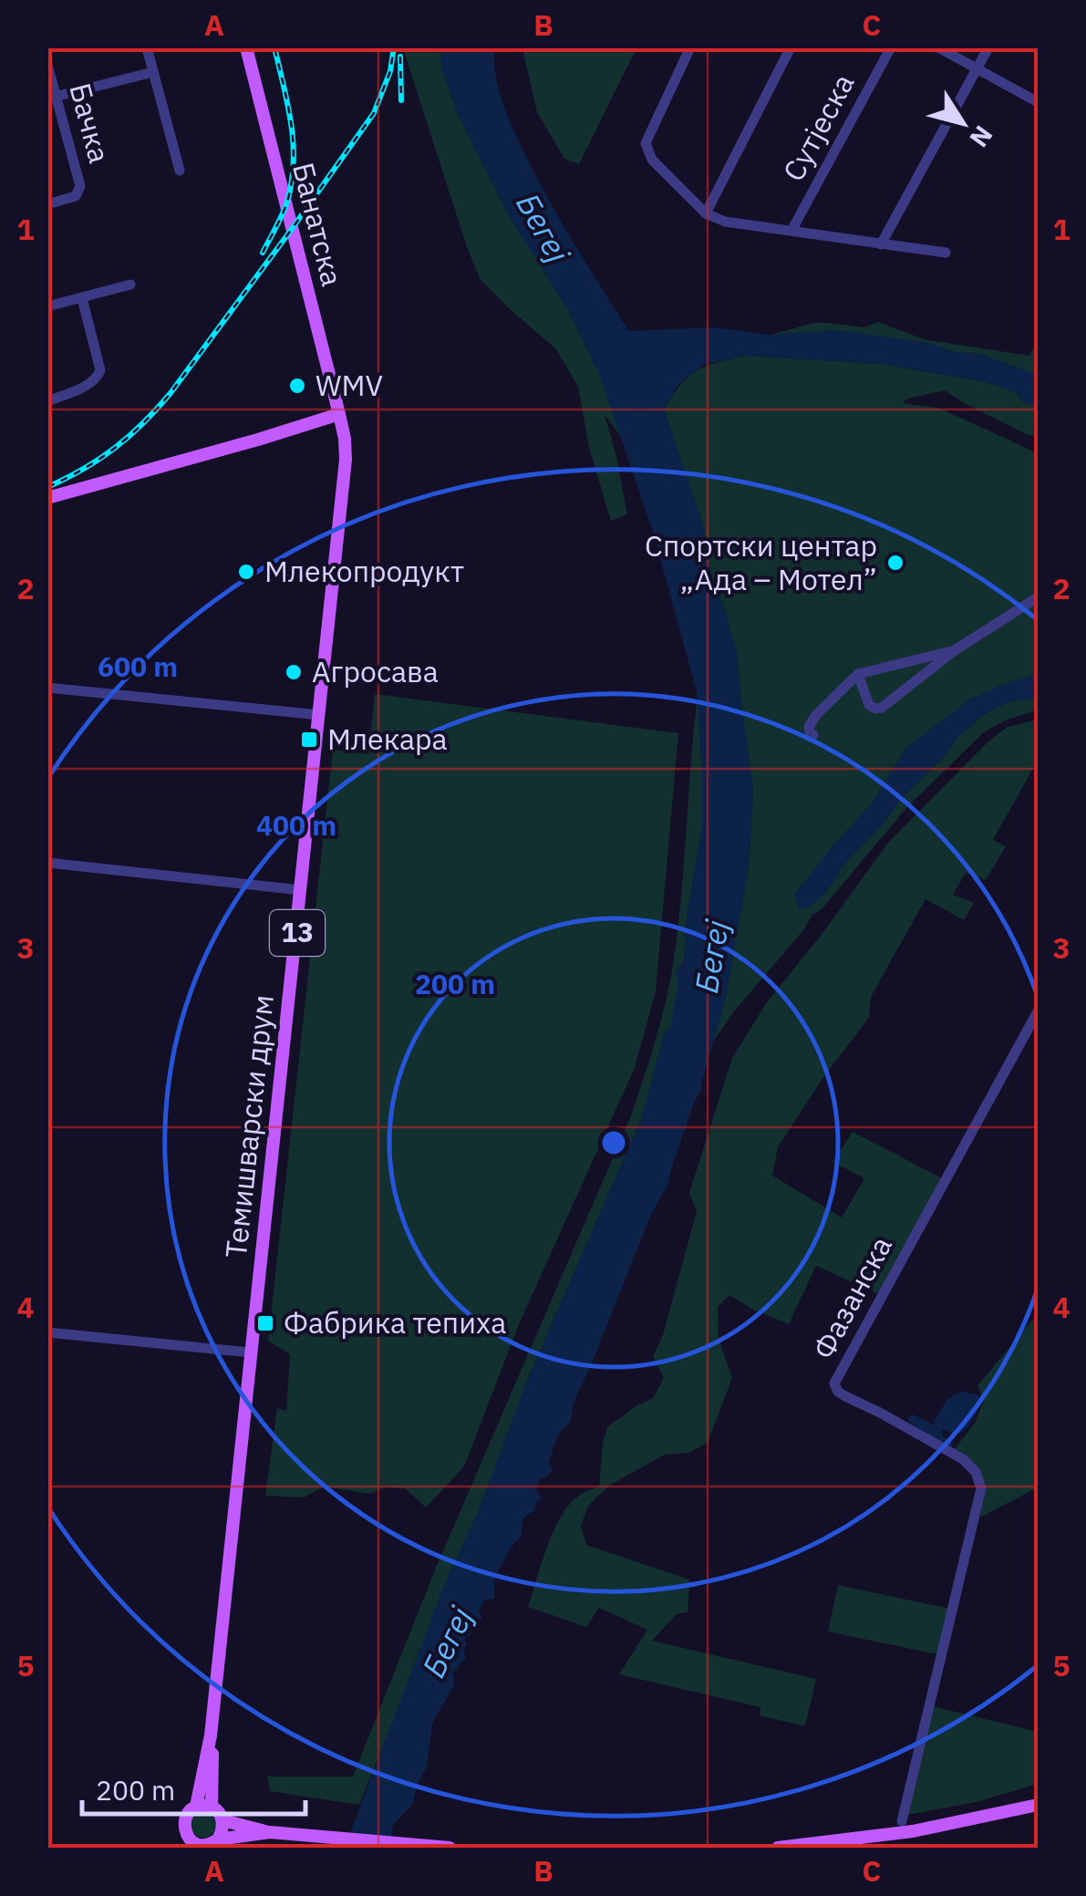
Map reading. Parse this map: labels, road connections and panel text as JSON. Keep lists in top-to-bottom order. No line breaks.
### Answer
{"streets":{"main road":["Банатска","13","Темишварски друм"],"street":["Бачка","Сутјеска","Фазанска"]},"crossings":[["Банатска","Темишварски друм"]],"water":["Бегеј"],"places":{"other":["WMV","Спортски центар „Ада – Мотел”","Млекопродукт","Агросава"],"transit":["Млекара","Фабрика тепиха"]},"scale_bar":"200 m","north":"bottom right","grid":{"columns":["A","B","C"],"rows":["1","2","3","4","5"]},"rings":["600 m","400 m","200 m"]}
